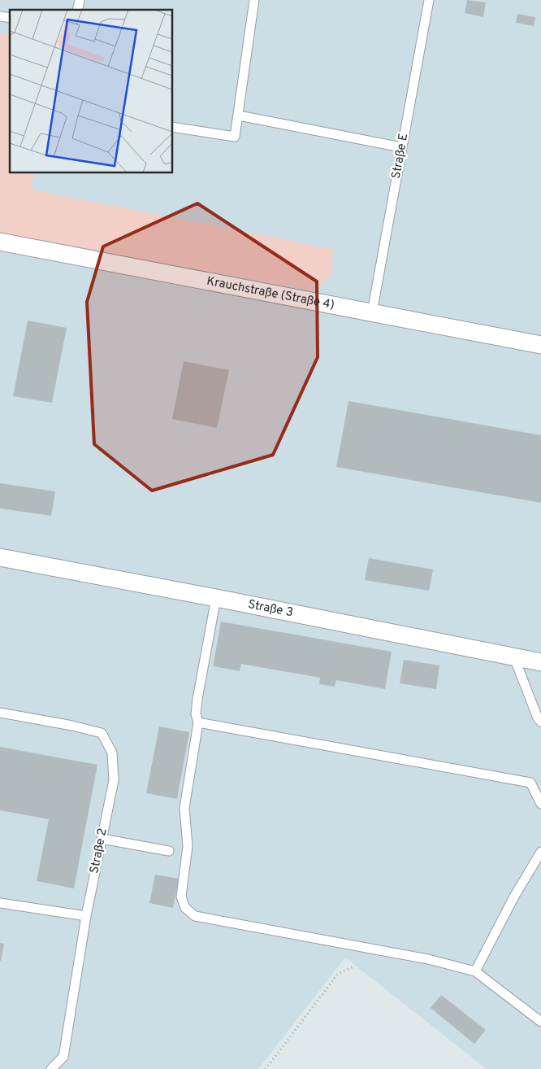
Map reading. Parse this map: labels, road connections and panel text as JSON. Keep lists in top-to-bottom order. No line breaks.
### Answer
{"streets":{"street":["Krauchstraße (Straße 4)","Straße 3"],"lane":["Straße E","Straße 2"]},"crossings":[["Straße E","Krauchstraße (Straße 4)"]]}
